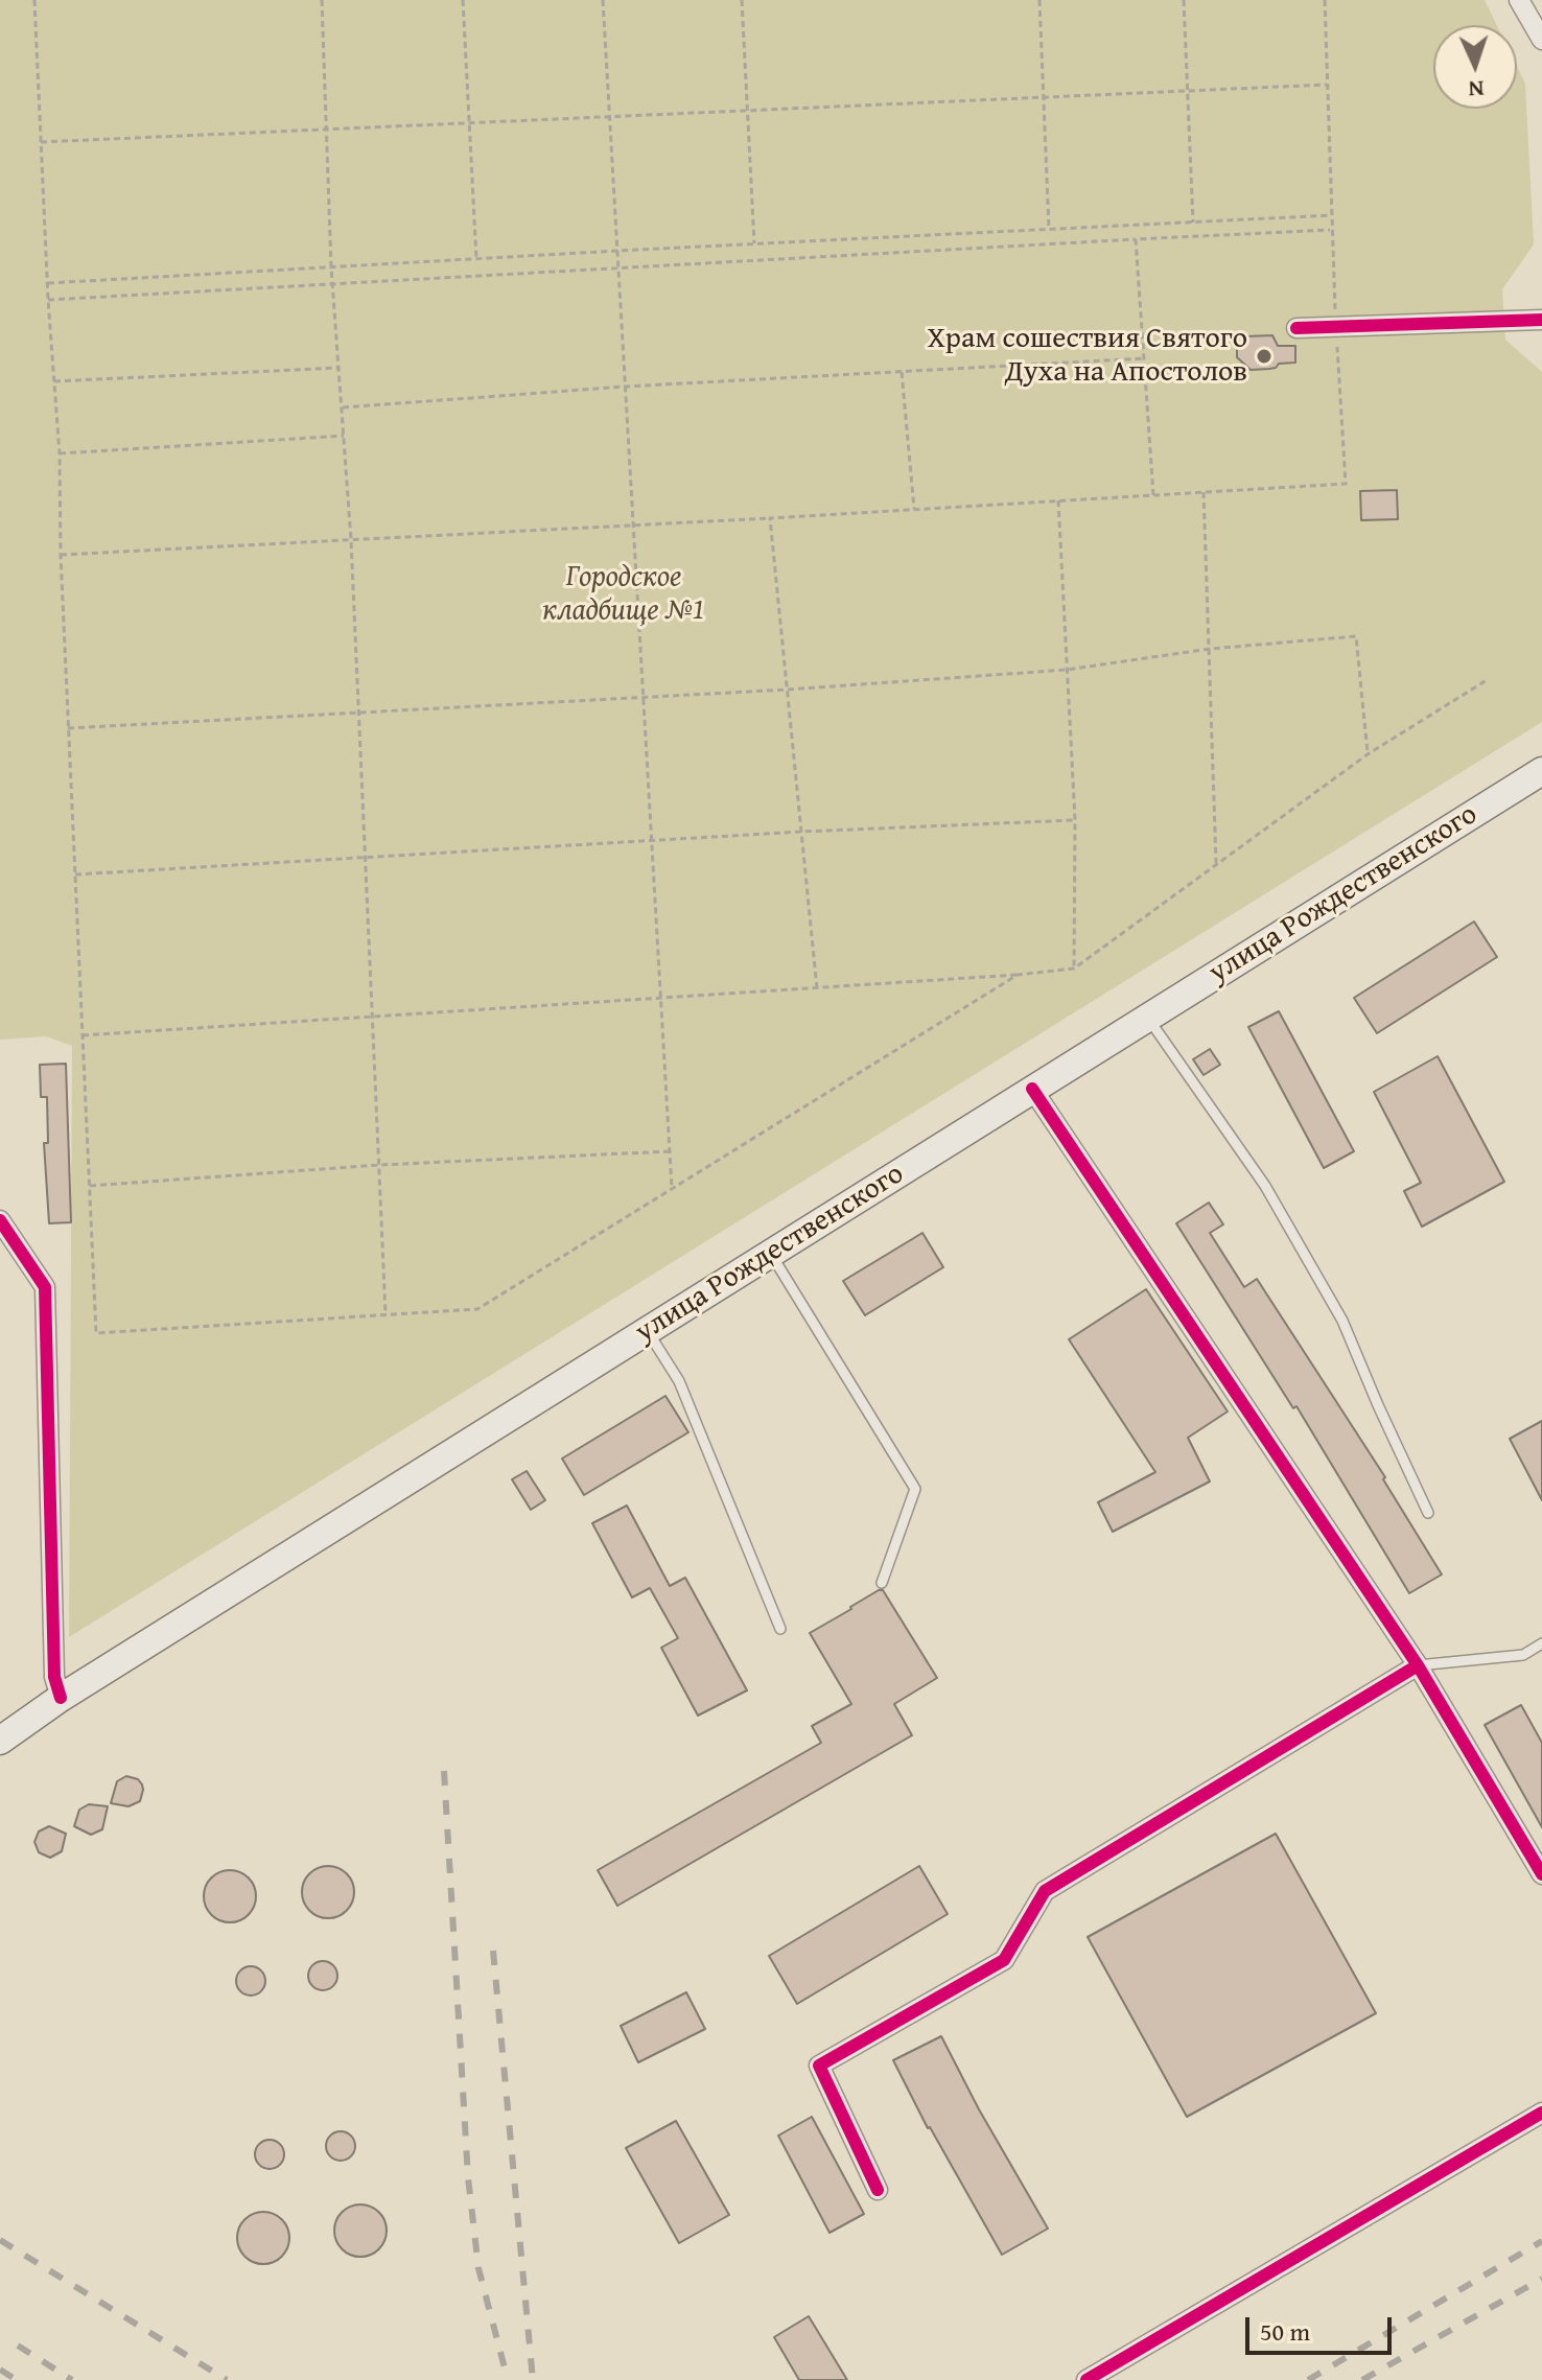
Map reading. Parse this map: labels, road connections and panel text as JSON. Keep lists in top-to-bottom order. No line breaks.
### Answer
{"streets":{"main road":["улица Рождественского"]},"parks":["Городское кладбище №1"],"places":["Храм сошествия Святого Духа на Апостолов"],"scale_bar":"50 m","north":"bottom"}
